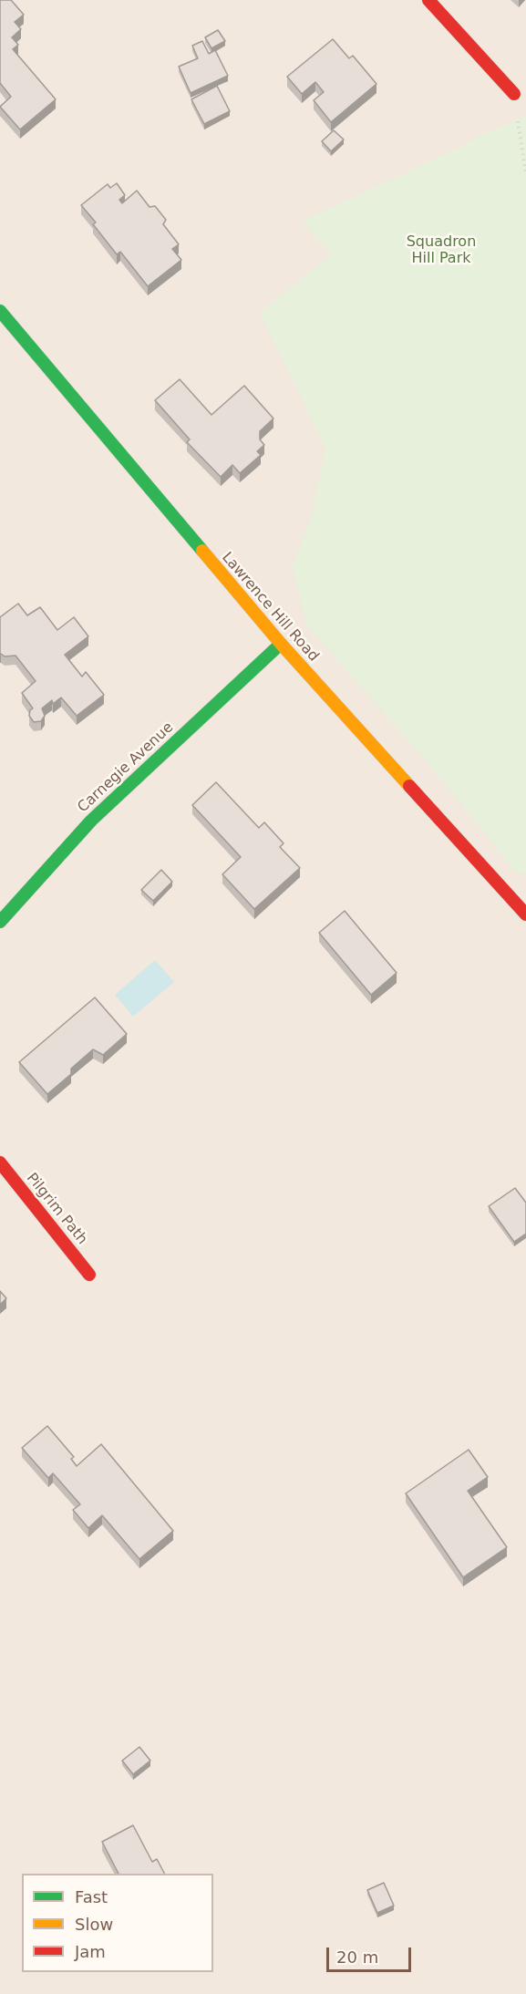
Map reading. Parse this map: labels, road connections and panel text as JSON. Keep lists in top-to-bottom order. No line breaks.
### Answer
{"streets":{"main road":["Lawrence Hill Road","Carnegie Avenue","Pilgrim Path"]},"crossings":[["Lawrence Hill Road","Carnegie Avenue"]],"parks":["Squadron Hill Park"],"legend":["Fast","Slow","Jam"],"scale_bar":"20 m"}
